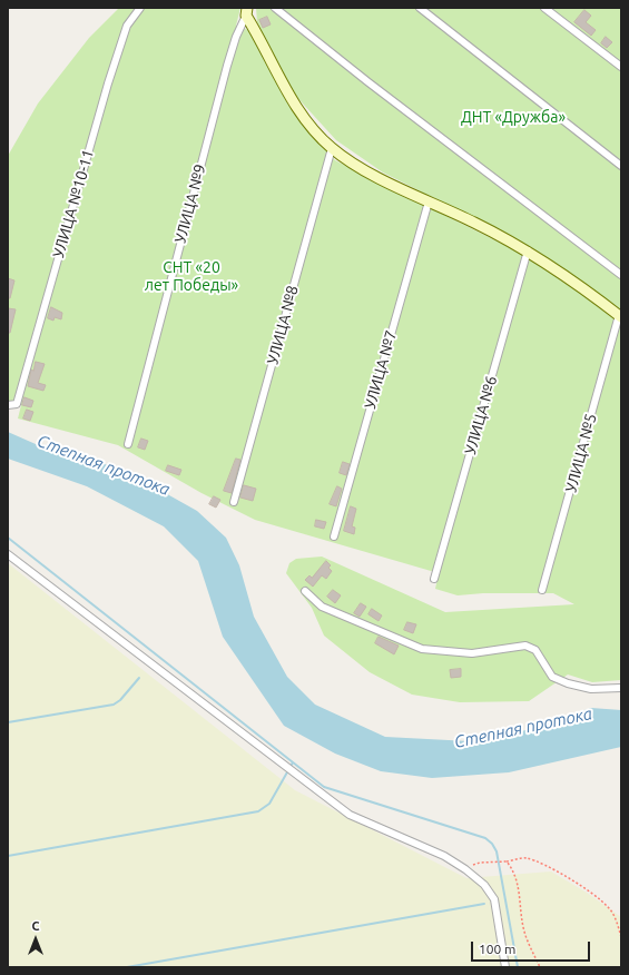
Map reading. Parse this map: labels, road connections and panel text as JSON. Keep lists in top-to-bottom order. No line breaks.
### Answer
{"streets":{"street":["УЛИЦА №10-11","УЛИЦА №9","УЛИЦА №8","УЛИЦА №7","УЛИЦА №6","УЛИЦА №5"]},"water":["Степная протока"],"parks":["ДНТ «Дружба»","СНТ «20 лет Победы»"],"scale_bar":"100 m","north":"top"}
